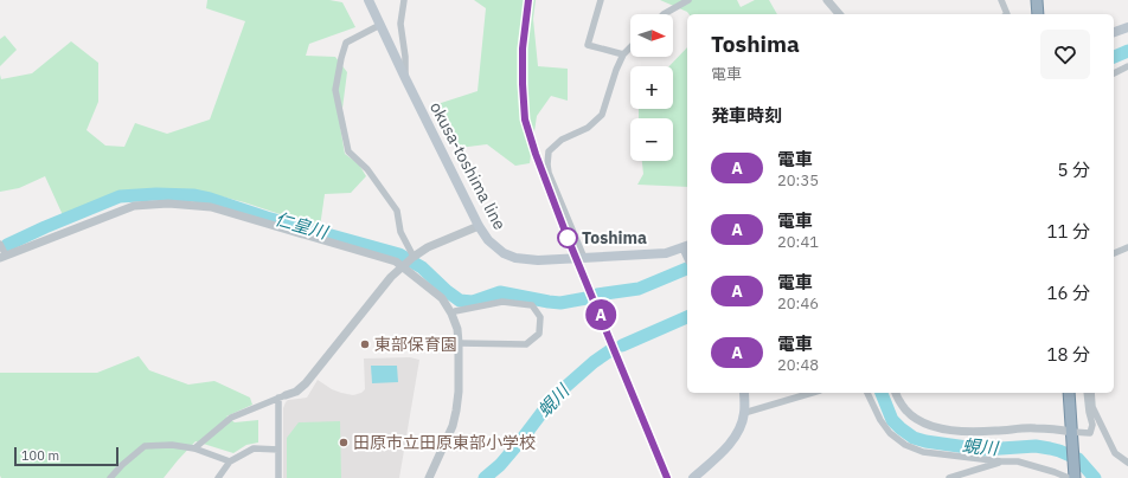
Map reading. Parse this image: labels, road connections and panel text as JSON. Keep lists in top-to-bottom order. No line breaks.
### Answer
{"streets":{"main road":["okusa-toshima line"]},"water":["仁皇川","蜆川"],"places":["Toshima","東部保育園","田原市立田原東部小学校"],"scale_bar":"100 m","north":"right","page":{"on_map":"A","map_buttons":["+","−"],"heading":[["Toshima","電車"],"発車時刻"],"list":[{"mark":"A","name":"電車","note":"20:35","value":"5 分"},{"mark":"A","name":"電車","note":"20:41","value":"11 分"},{"mark":"A","name":"電車","note":"20:46","value":"16 分"},{"mark":"A","name":"電車","note":"20:48","value":"18 分"}],"scale":"100 m"}}
